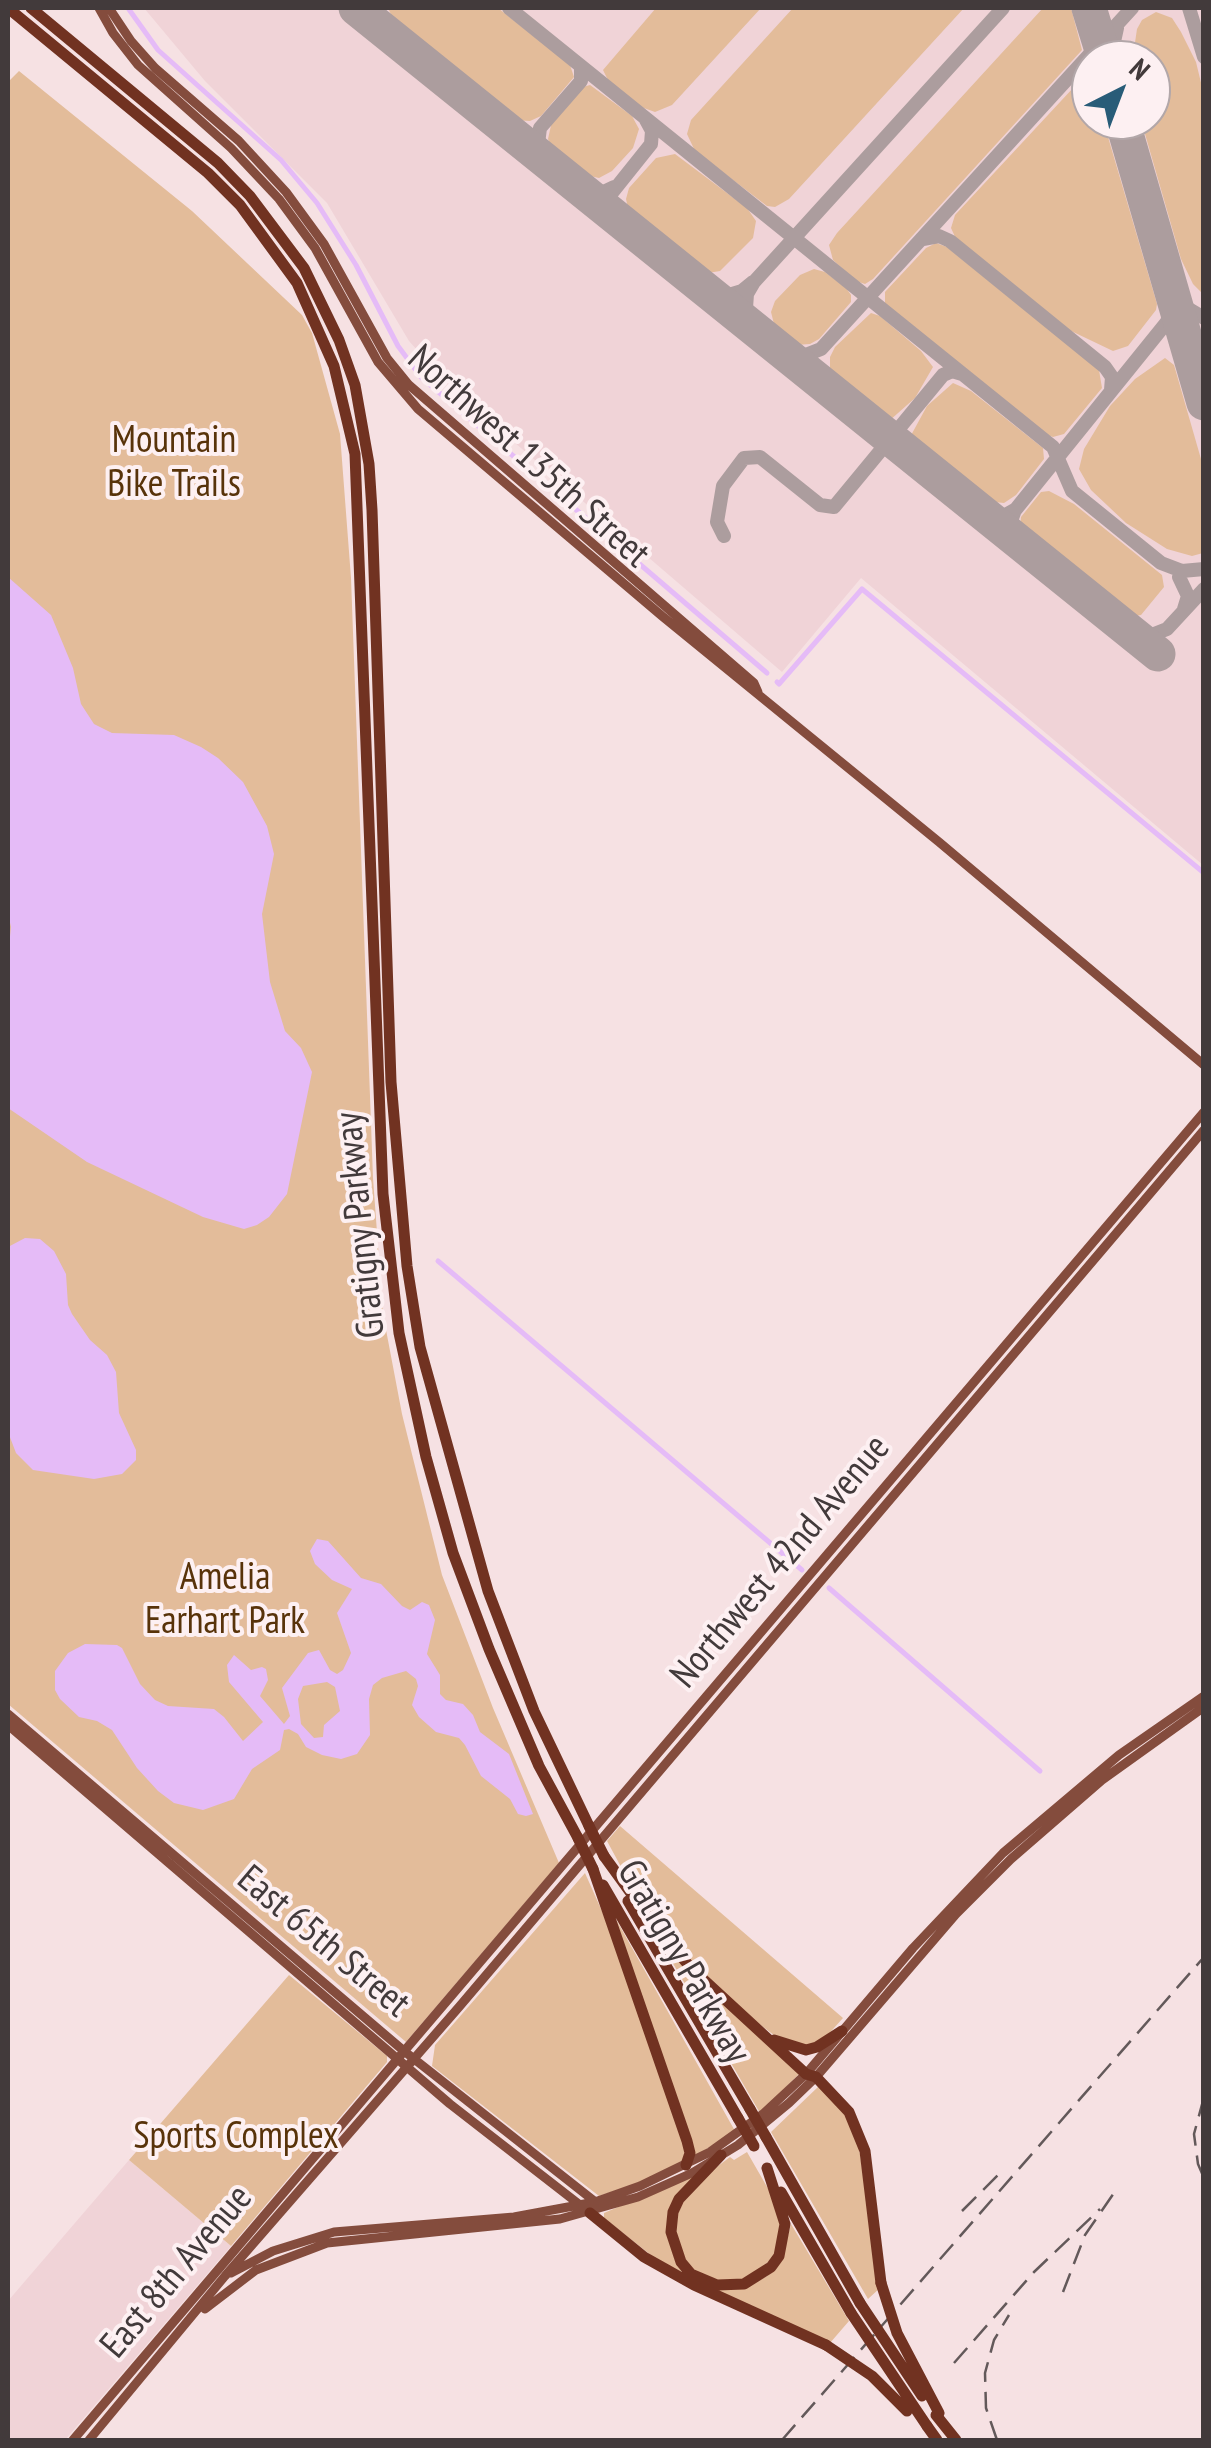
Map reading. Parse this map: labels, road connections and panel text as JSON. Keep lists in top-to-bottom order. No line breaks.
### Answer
{"streets":{"highway":["Gratigny Parkway"],"main road":["Northwest 135th Street","Northwest 42nd Avenue","East 65th Street","East 8th Avenue"]},"crossings":[["Northwest 42nd Avenue","East 65th Street"],["Northwest 42nd Avenue","East 8th Avenue"],["East 65th Street","East 8th Avenue"]],"parks":["Mountain Bike Trails","Amelia Earhart Park","Sports Complex"],"north":"top right"}
